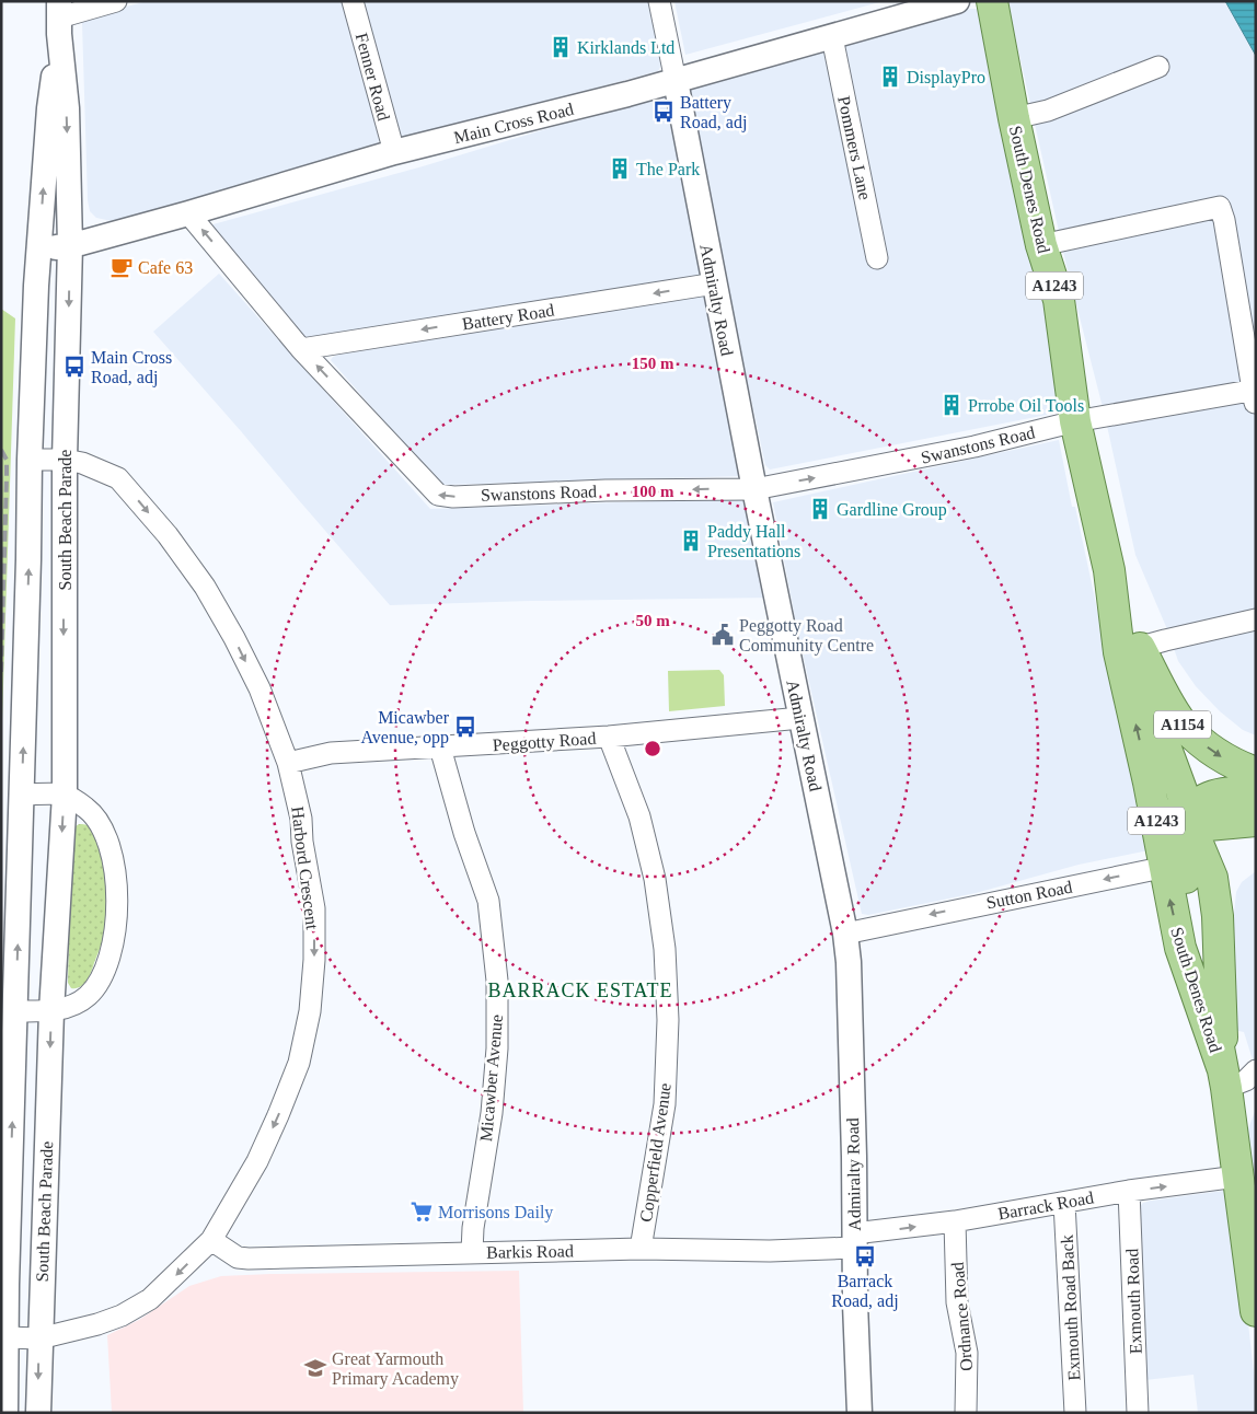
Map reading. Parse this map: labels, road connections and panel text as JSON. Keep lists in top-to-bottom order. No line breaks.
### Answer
{"streets":{"main road":["South Denes Road","A1243","A1154"],"street":["Fenner Road","Main Cross Road","Pommers Lane","Admiralty Road","Battery Road","Swanstons Road","South Beach Parade","Peggotty Road","Harbord Crescent","Sutton Road","Micawber Avenue","Copperfield Avenue","Barrack Road","Barkis Road","Exmouth Road","Exmouth Road Back","Ordnance Road"]},"crossings":[["Fenner Road","Main Cross Road"],["Main Cross Road","Pommers Lane"],["Main Cross Road","Admiralty Road"],["Main Cross Road","Swanstons Road"],["Main Cross Road","South Beach Parade"],["South Denes Road","A1243"],["South Denes Road","Swanstons Road"],["South Denes Road","A1154"],["South Denes Road","Sutton Road"],["South Denes Road","Barrack Road"],["A1243","Barrack Road"],["Admiralty Road","Battery Road"],["Admiralty Road","Swanstons Road"],["Admiralty Road","Peggotty Road"],["Admiralty Road","Sutton Road"],["Admiralty Road","Barrack Road"],["Admiralty Road","Barkis Road"],["Battery Road","Swanstons Road"],["South Beach Parade","Harbord Crescent"],["Peggotty Road","Harbord Crescent"],["Peggotty Road","Micawber Avenue"],["Peggotty Road","Copperfield Avenue"],["Harbord Crescent","Barkis Road"],["Micawber Avenue","Barkis Road"],["Copperfield Avenue","Barkis Road"],["Barrack Road","Barkis Road"],["Barrack Road","Exmouth Road"],["Barrack Road","Exmouth Road Back"],["Barrack Road","Ordnance Road"]],"one_way":["Battery Road","Harbord Crescent","Sutton Road","Barrack Road"],"districts":["BARRACK ESTATE"],"places":{"building":["Kirklands Ltd","DisplayPro","The Park","Prrobe Oil Tools","Gardline Group","Paddy Hall Presentations"],"bus stop":["Battery Road, adj","Main Cross Road, adj","Micawber Avenue, opp","Barrack Road, adj"],"cafe":["Cafe 63"],"public building":["Peggotty Road Community Centre"],"supermarket":["Morrisons Daily"],"school or university":["Great Yarmouth Primary Academy"]},"rings":["150 m","100 m","50 m"]}
